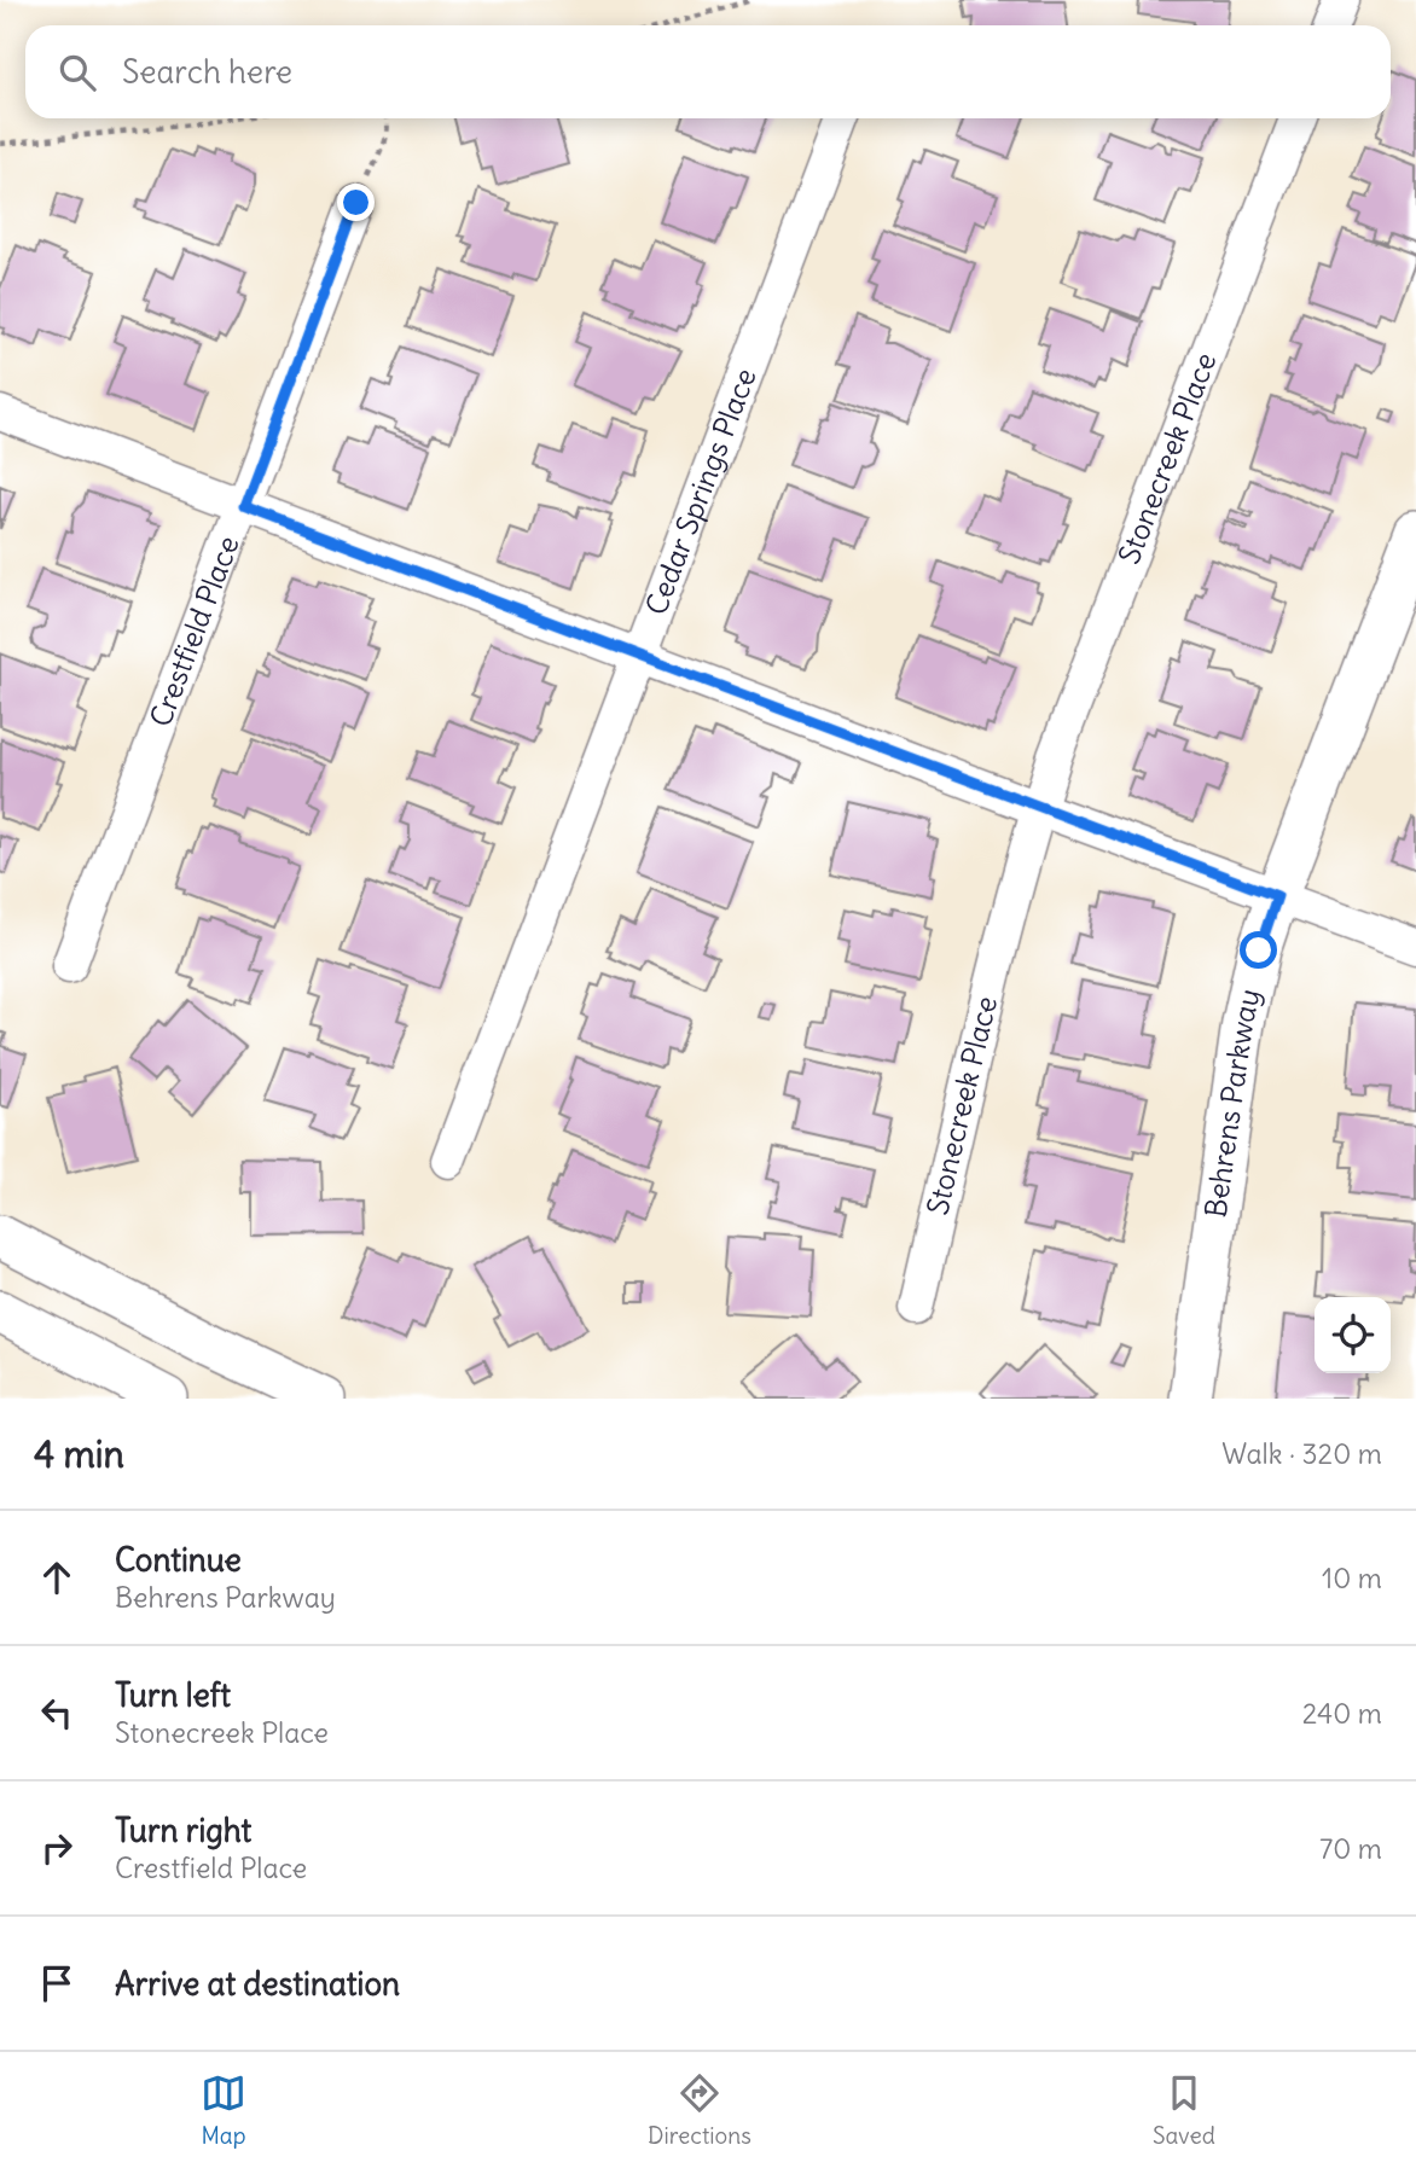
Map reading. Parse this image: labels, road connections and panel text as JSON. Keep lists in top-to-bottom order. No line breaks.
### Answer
{"streets":{"street":["Stonecreek Place","Cedar Springs Place","Crestfield Place","Behrens Parkway"]},"page":{"search":"Search here","heading":["4 min","Walk · 320 m"],"list":[["Continue","Behrens Parkway","10 m"],["Turn left","Stonecreek Place","240 m"],["Turn right","Crestfield Place","70 m"],"Arrive at destination"],"nav":["Map","Directions","Saved"]}}
